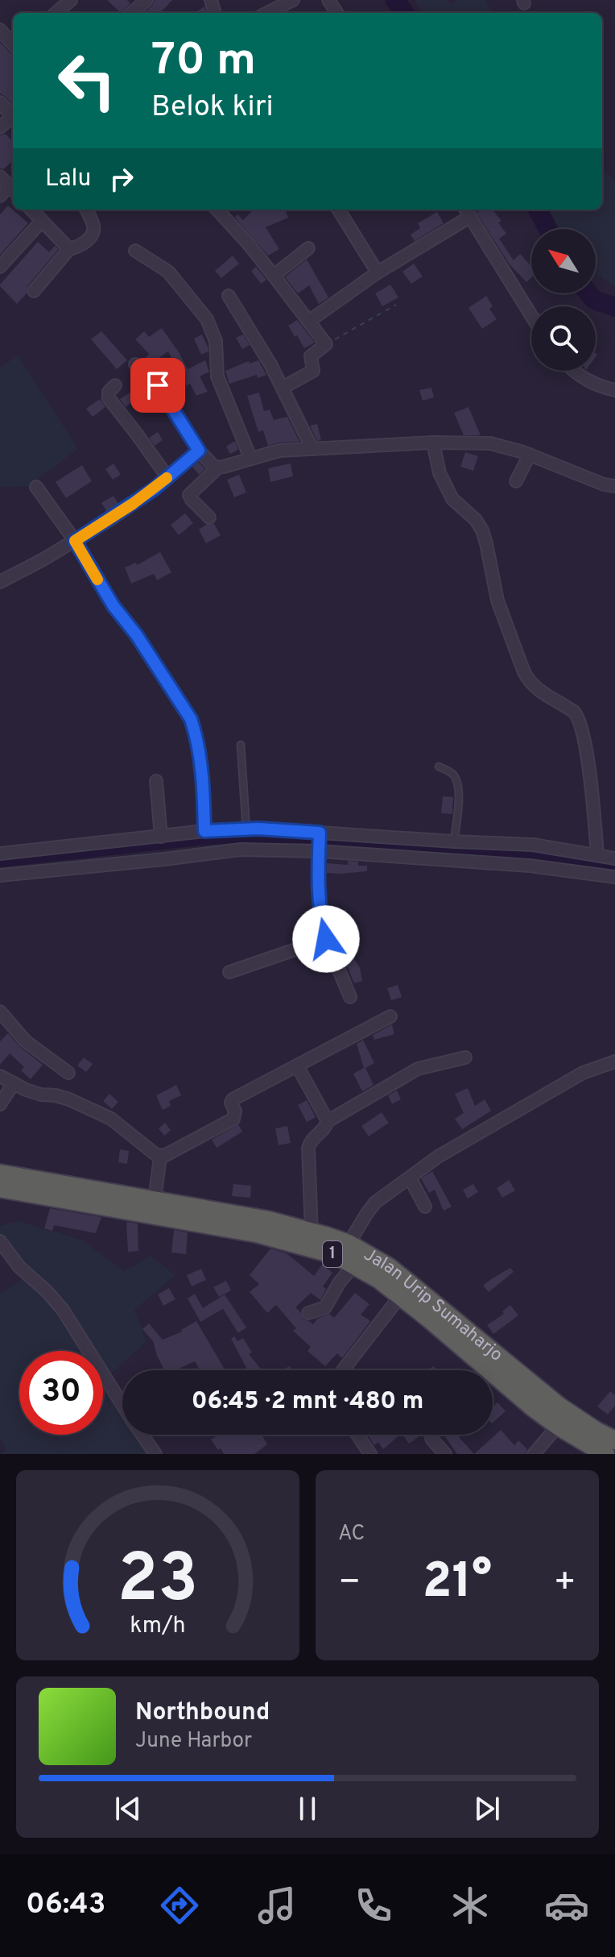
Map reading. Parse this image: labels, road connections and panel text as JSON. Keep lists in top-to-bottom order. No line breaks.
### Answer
{"streets":{"highway":["1","Jalan Urip Sumaharjo"]},"north":"top left","page":{"turn":["70 m","Belok kiri"],"then":"Lalu","limit":"30","trip":"06:45 · 2 mnt · 480 m","tile":"AC","heat":["−","21°","+"],"song":["Northbound","June Harbor"],"tabs":"06:43","gauge":["23","km/h"]}}
